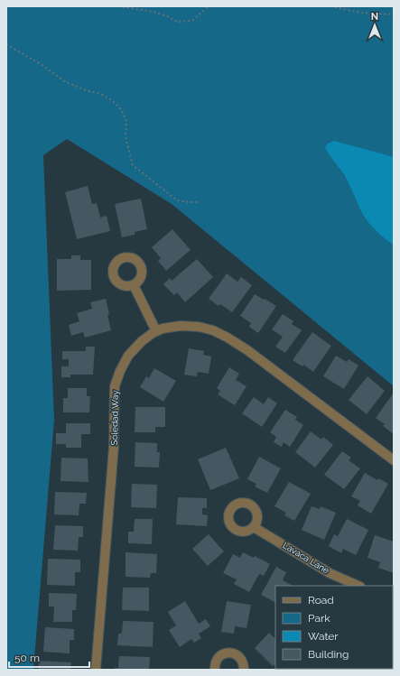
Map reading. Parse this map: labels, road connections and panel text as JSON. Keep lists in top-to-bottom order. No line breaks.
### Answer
{"streets":{"street":["Soledad Way","Lavaca Lane"]},"legend":["Road","Park","Water","Building"],"scale_bar":"50 m","north":"top"}
